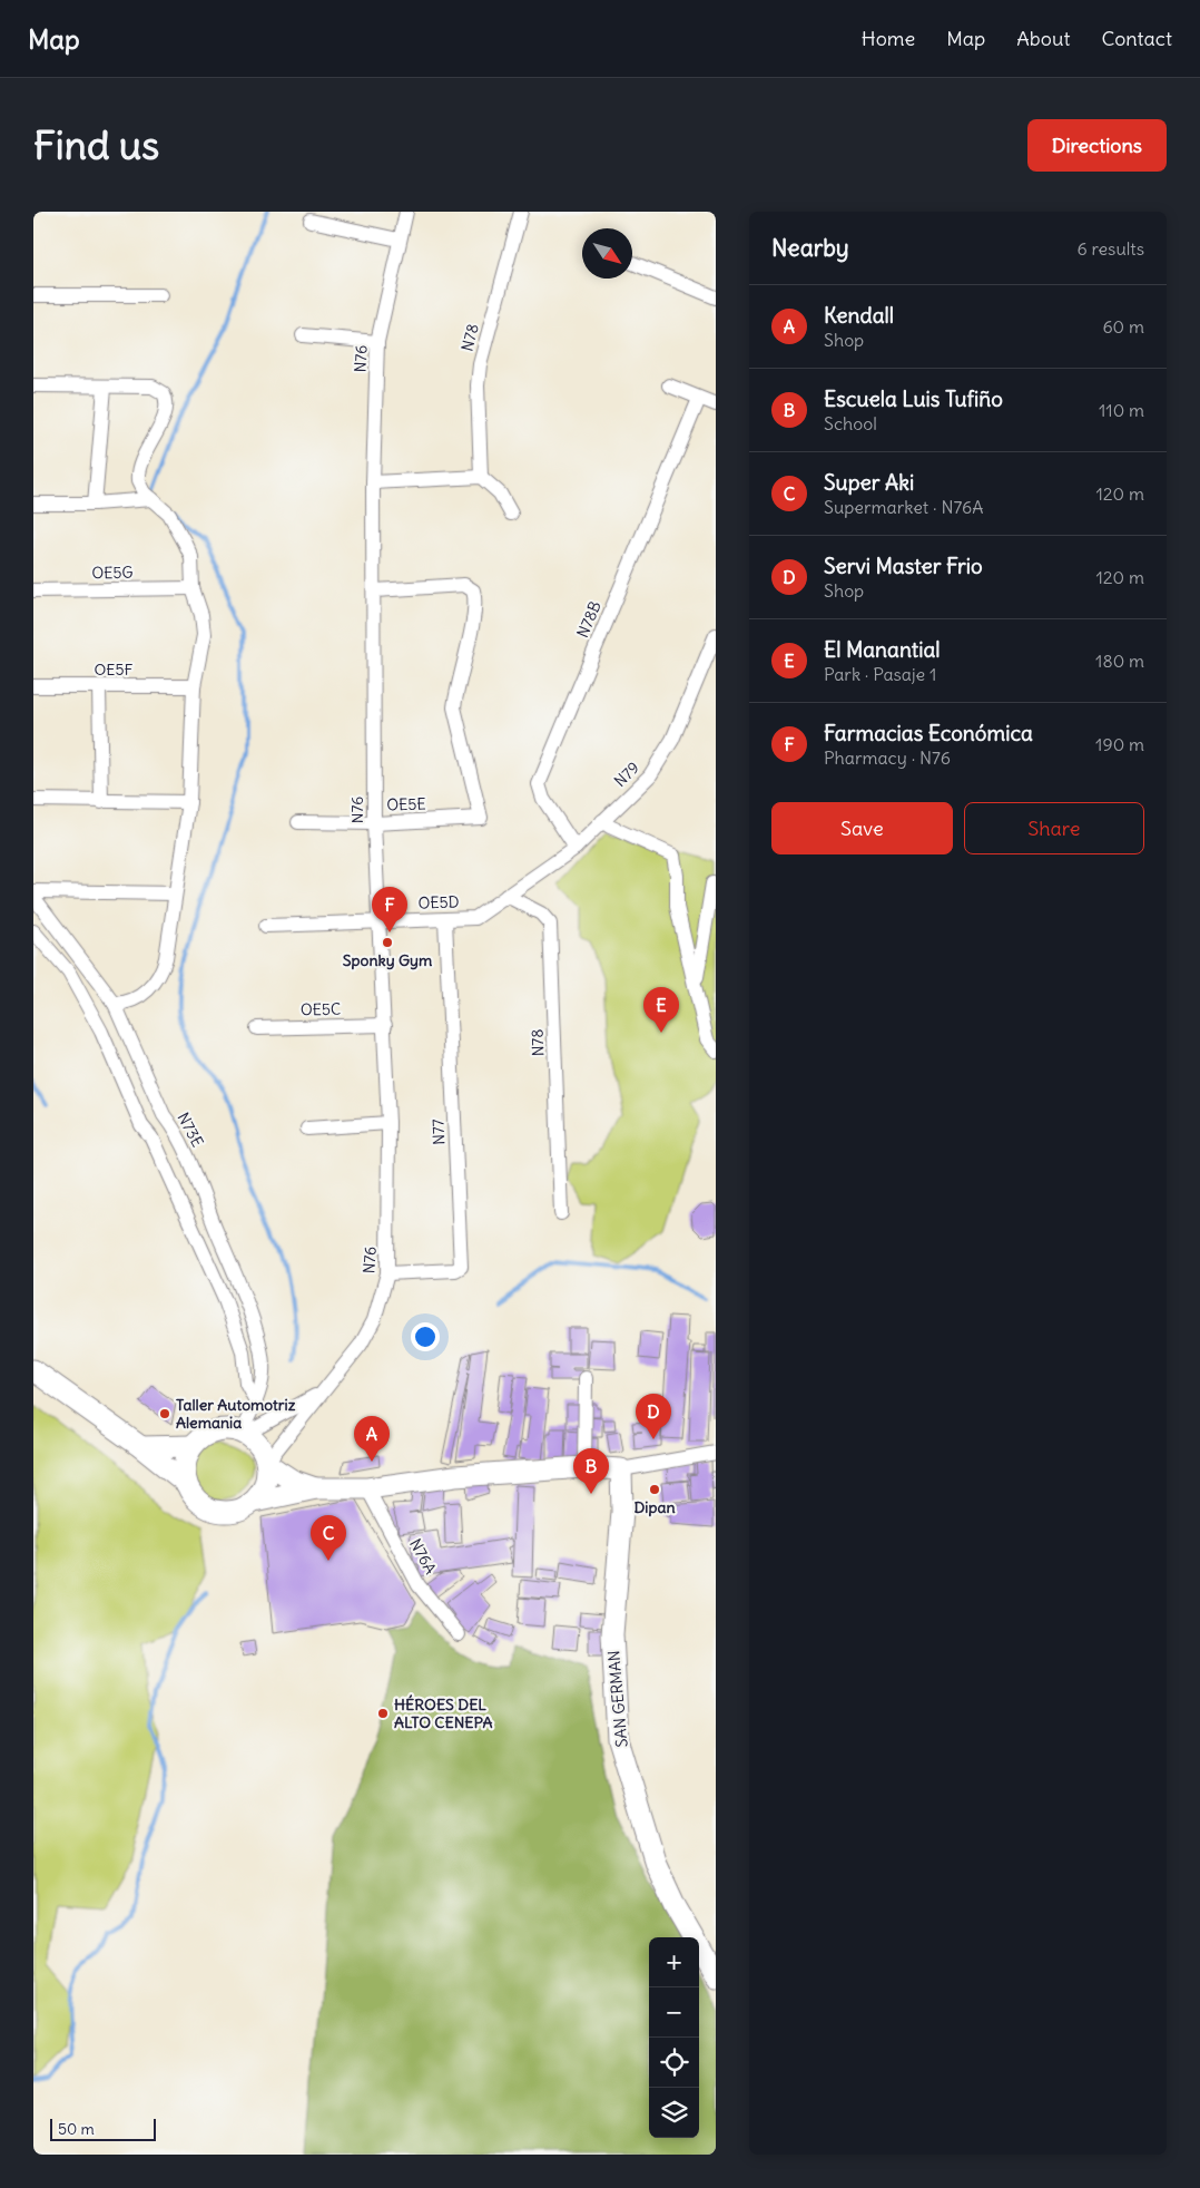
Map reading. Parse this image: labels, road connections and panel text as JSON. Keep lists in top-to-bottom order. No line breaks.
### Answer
{"streets":{"main road":["SAN GERMAN"],"street":["N78","N76","OE5G","N78B","OE5F","N79","OE5E","OE5D","OE5C","N73E","N77","N76A"]},"crossings":[["N78","N79"],["N78","OE5D"],["N76","OE5E"],["N76","OE5D"],["N76","OE5C"],["N76","N73E"],["N76","N77"],["N78B","N79"],["N79","OE5D"],["OE5D","N77"]],"places":["Sponky Gym","Taller Automotriz Alemania","Dipan","HÉROES DEL ALTO CENEPA"],"scale_bar":"50 m","north":"bottom right","page":{"header":"Map","nav":["Home","Map","About","Contact"],"buttons":["Directions",["Save","Share"]],"title":"Find us","heading":["Nearby","6 results"],"list":[{"mark":"A","name":"Kendall","note":"Shop","value":"60 m"},{"mark":"B","name":"Escuela Luis Tufiño","note":"School","value":"110 m"},{"mark":"C","name":"Super Aki","note":"Supermarket · N76A","value":"120 m"},{"mark":"D","name":"Servi Master Frio","note":"Shop","value":"120 m"},{"mark":"E","name":"El Manantial","note":"Park · Pasaje 1","value":"180 m"},{"mark":"F","name":"Farmacias Económica","note":"Pharmacy · N76","value":"190 m"}],"pins":["F","E","D","A","B","C"],"map_buttons":["+","−"],"scale":"50 m"}}
